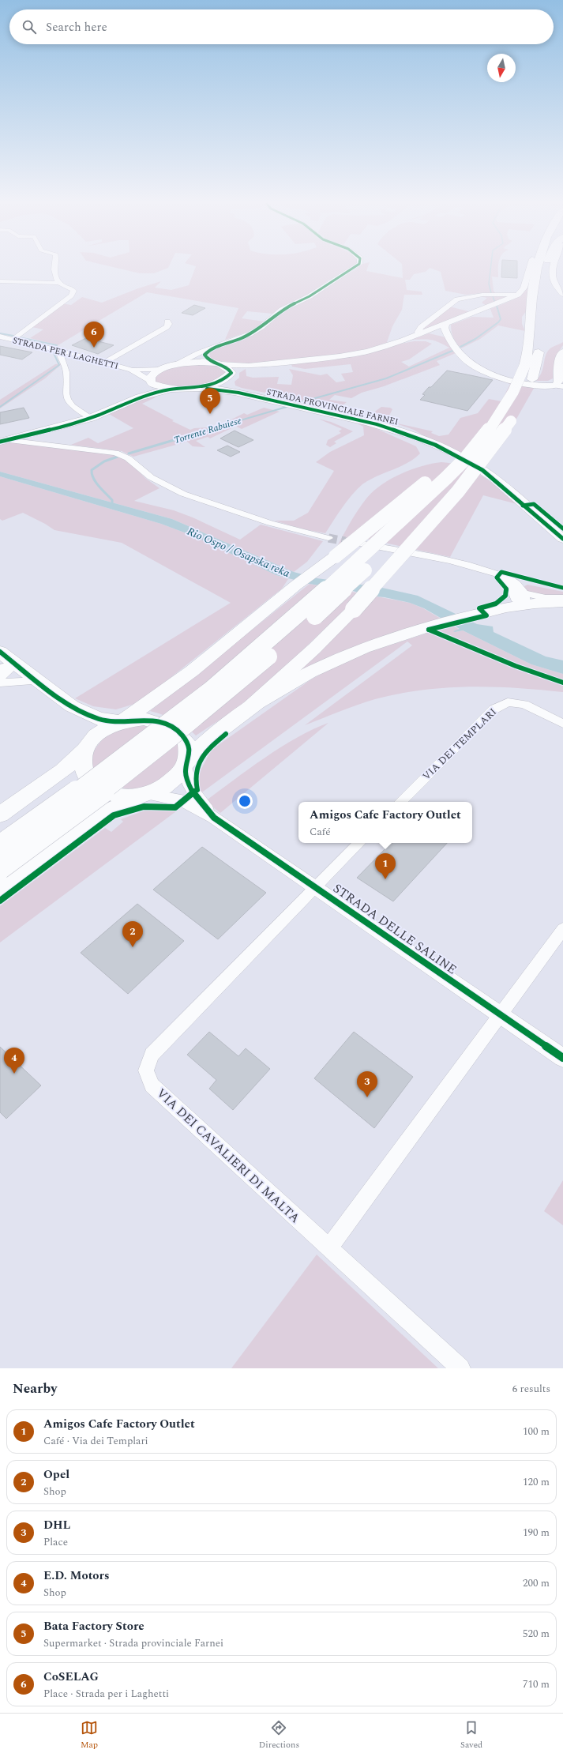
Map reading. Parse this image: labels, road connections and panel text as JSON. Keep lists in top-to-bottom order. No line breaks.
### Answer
{"streets":{"main road":["STRADA PROVINCIALE FARNEI"],"street":["STRADA PER I LAGHETTI","VIA DEI TEMPLARI","STRADA DELLE SALINE","VIA DEI CAVALIERI DI MALTA"]},"crossings":[["STRADA DELLE SALINE","VIA DEI CAVALIERI DI MALTA"]],"water":["Torrente Rabuiese","Rio Ospo / Osapska reka"],"north":"bottom","page":{"search":"Search here","pins":["6","5","1","2","4","3"],"popup":["Amigos Cafe Factory Outlet","Café"],"heading":["Nearby","6 results"],"list":[{"mark":"1","name":"Amigos Cafe Factory Outlet","note":"Café · Via dei Templari","value":"100 m"},{"mark":"2","name":"Opel","note":"Shop","value":"120 m"},{"mark":"3","name":"DHL","note":"Place","value":"190 m"},{"mark":"4","name":"E.D. Motors","note":"Shop","value":"200 m"},{"mark":"5","name":"Bata Factory Store","note":"Supermarket · Strada provinciale Farnei","value":"520 m"},{"mark":"6","name":"CoSELAG","note":"Place · Strada per i Laghetti","value":"710 m"}],"nav":["Map","Directions","Saved"]}}
